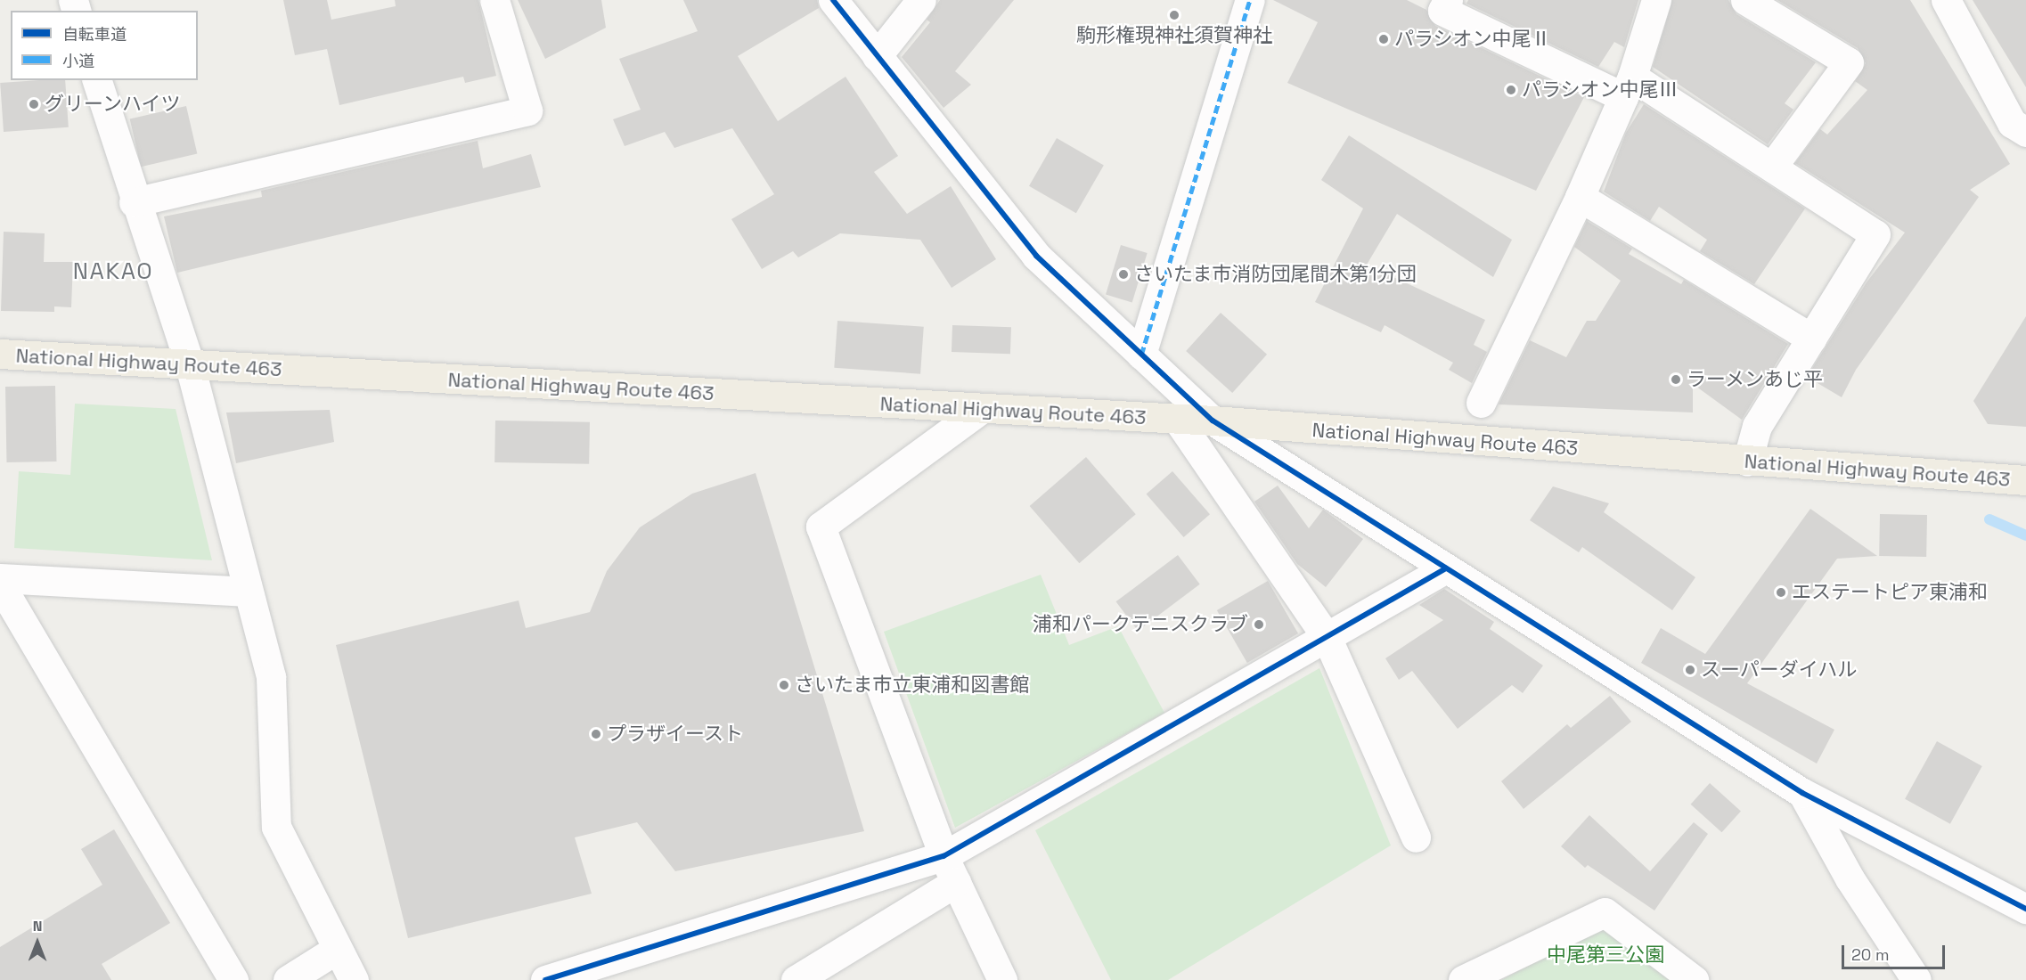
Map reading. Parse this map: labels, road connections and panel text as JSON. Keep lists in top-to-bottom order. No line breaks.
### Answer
{"streets":{"highway":["National Highway Route 463"]},"districts":["NAKAO"],"parks":["中尾第三公園"],"places":["駒形権現神社須賀神社","パラシオン中尾Ⅱ","パラシオン中尾Ⅲ","グリーンハイツ","さいたま市消防団尾間木第1分団","ラーメンあじ平","エステートピア東浦和","浦和パークテニスクラブ","スーパーダイハル","さいたま市立東浦和図書館","プラザイースト"],"legend":["自転車道","小道"],"scale_bar":"20 m","north":"top"}
